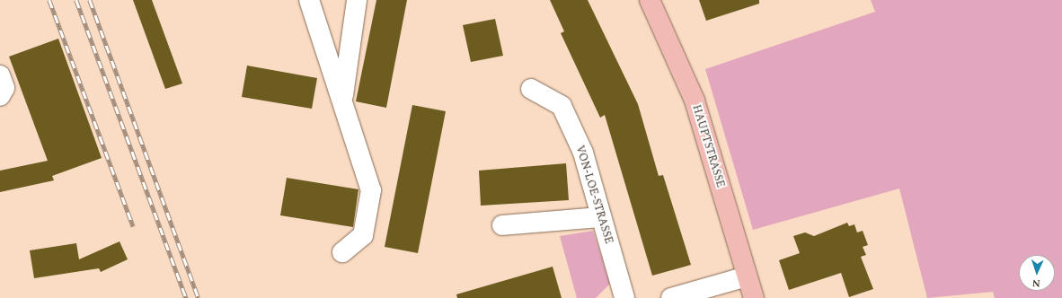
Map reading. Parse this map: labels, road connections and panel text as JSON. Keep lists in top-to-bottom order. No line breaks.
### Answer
{"streets":{"main road":["HAUPTSTRASSE"],"street":["VON-LOE-STRASSE"]},"north":"bottom"}
